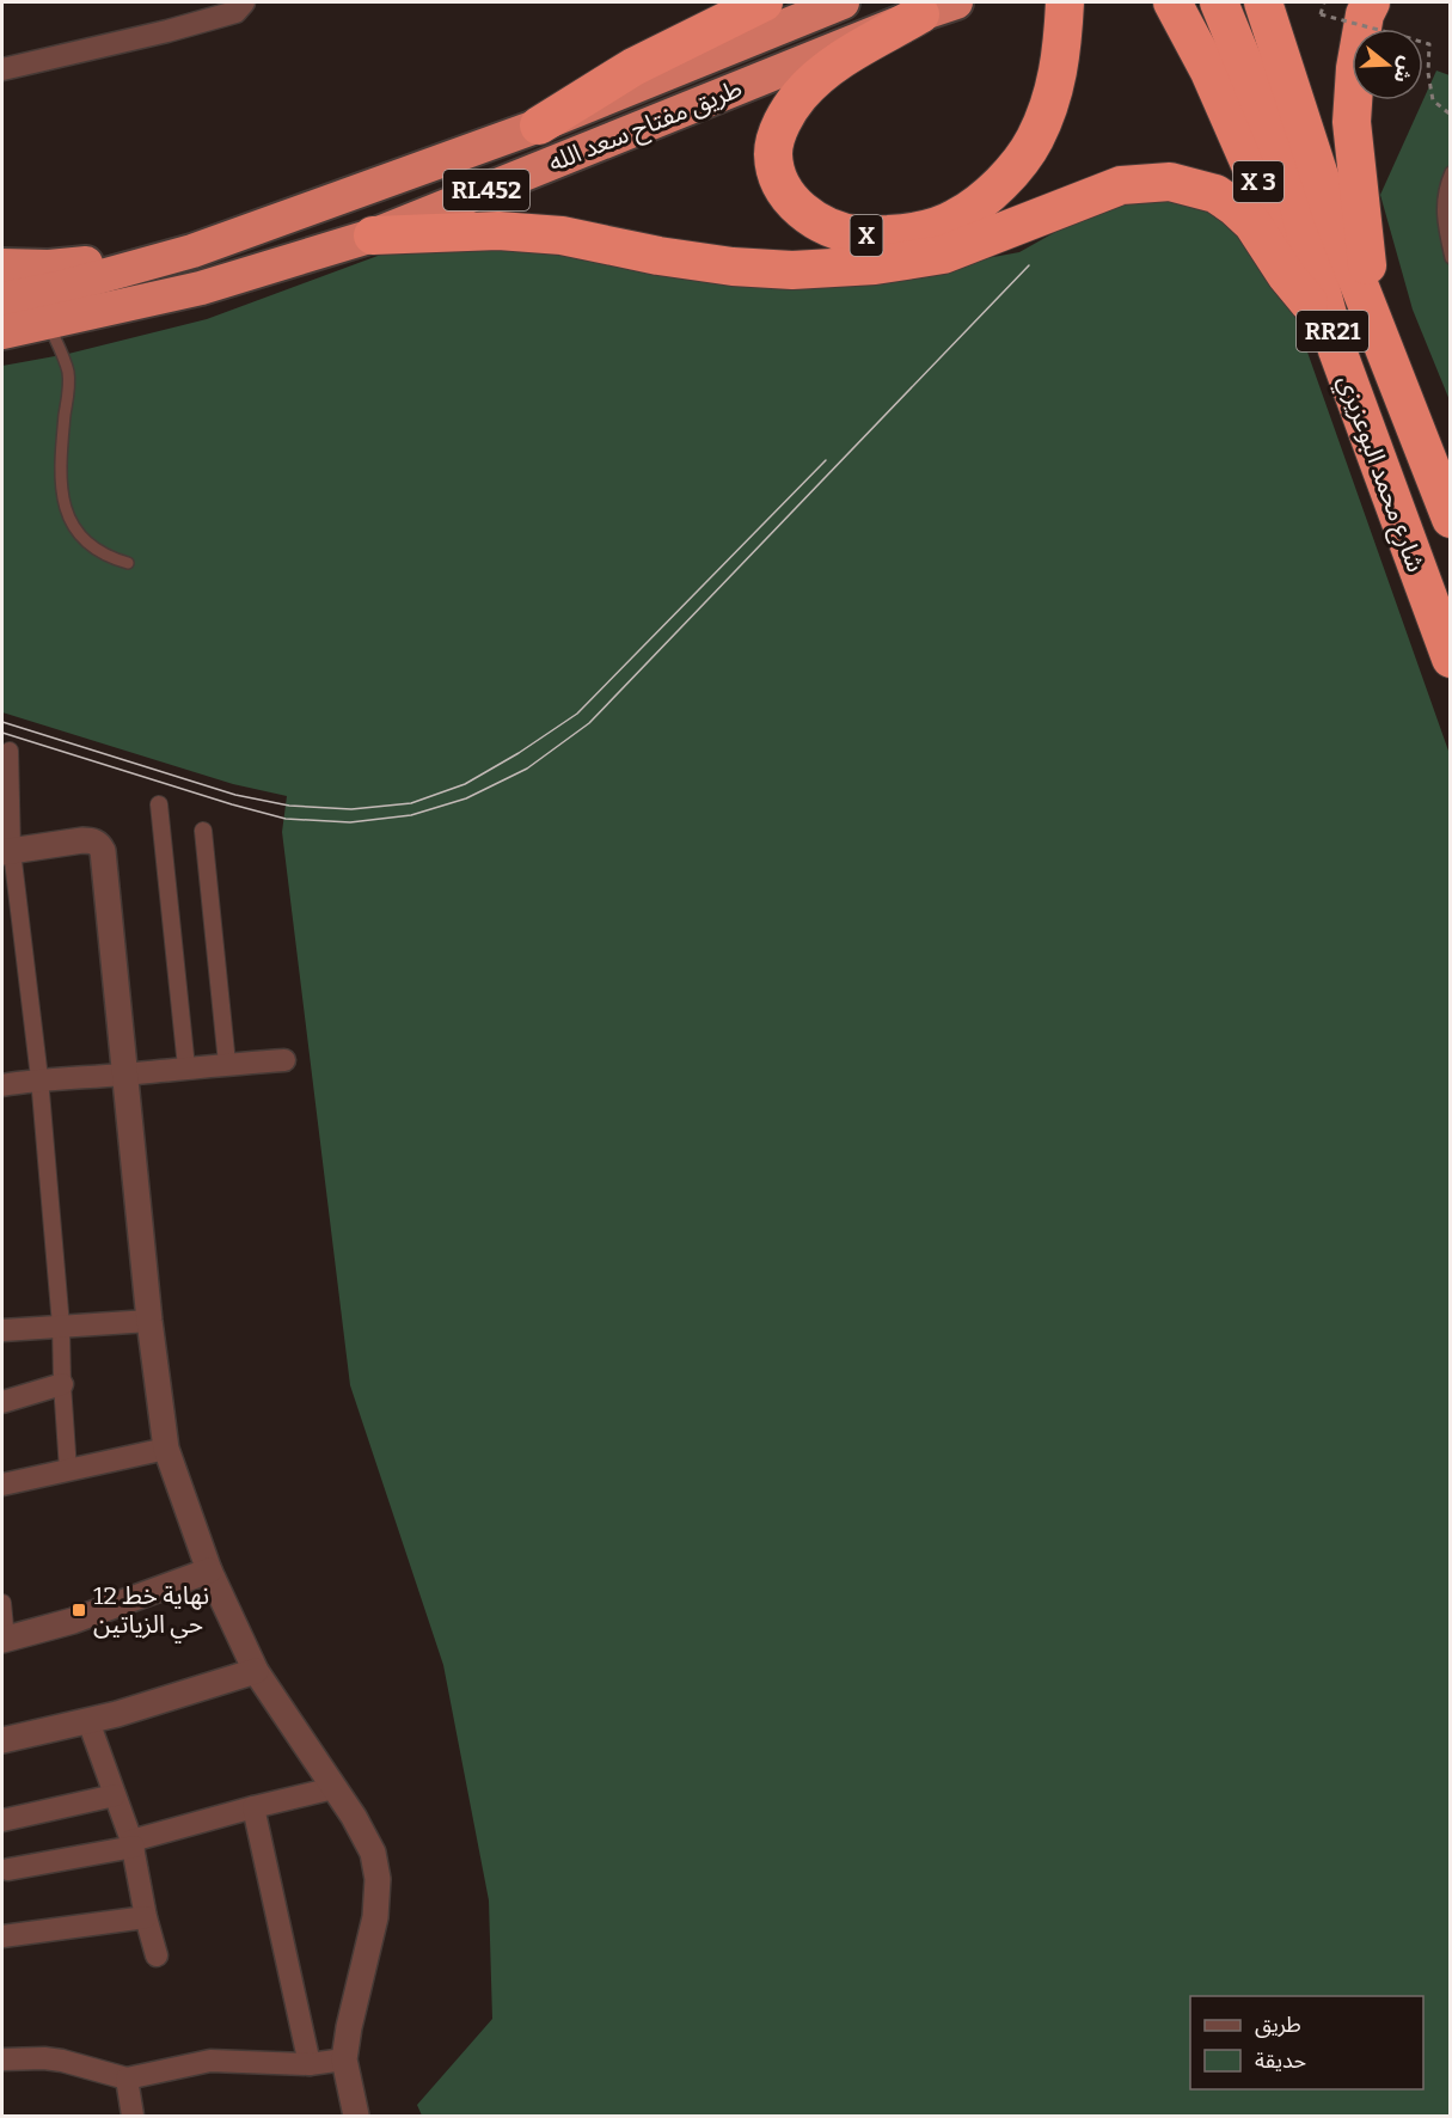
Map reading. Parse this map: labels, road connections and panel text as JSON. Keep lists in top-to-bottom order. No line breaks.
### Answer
{"streets":{"highway":["طريق مفتاح سعد الله","X 3","RL452","X","RR21","شارع محمد البوعزيزي"]},"crossings":[["طريق مفتاح سعد الله","X"],["X 3","شارع محمد البوعزيزي"]],"places":{"transit":["نهاية خط 12 حي الزياتين"]},"legend":["طريق","حديقة"],"north":"right"}
